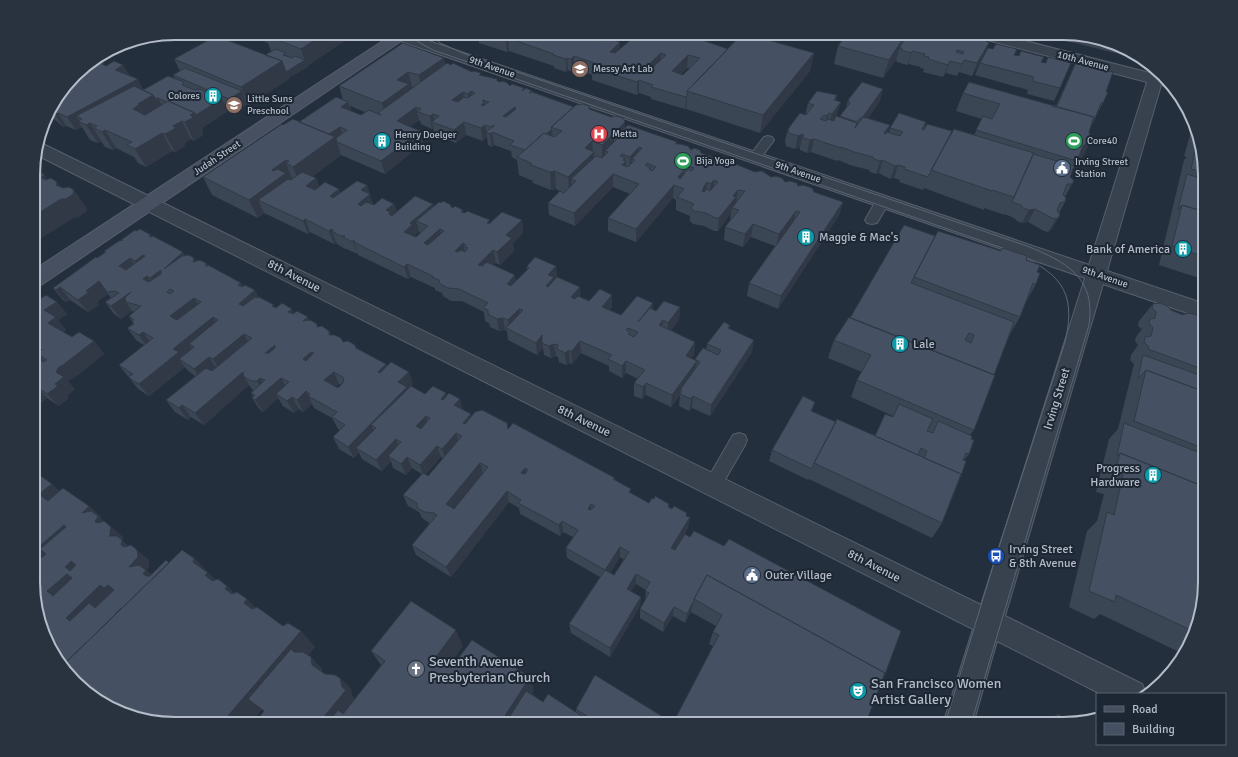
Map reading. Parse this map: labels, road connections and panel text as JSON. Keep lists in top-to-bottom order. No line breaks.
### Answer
{"streets":{"street":["10th Avenue","9th Avenue","Judah Street","8th Avenue","Irving Street"]},"crossings":[["9th Avenue","Irving Street"],["Judah Street","8th Avenue"],["8th Avenue","Irving Street"]],"places":{"school or university":["Messy Art Lab","Little Suns Preschool"],"building":["Colores","Henry Doelger Building","Maggie & Mac's","Bank of America","Lale","Progress Hardware"],"hospital":["Metta"],"sports":["Core40","Bija Yoga"],"public building":["Irving Street Station","Outer Village"],"bus stop":["Irving Street & 8th Avenue"],"church":["Seventh Avenue Presbyterian Church"],"theatre":["San Francisco Women Artist Gallery"]},"legend":["Road","Building"]}
